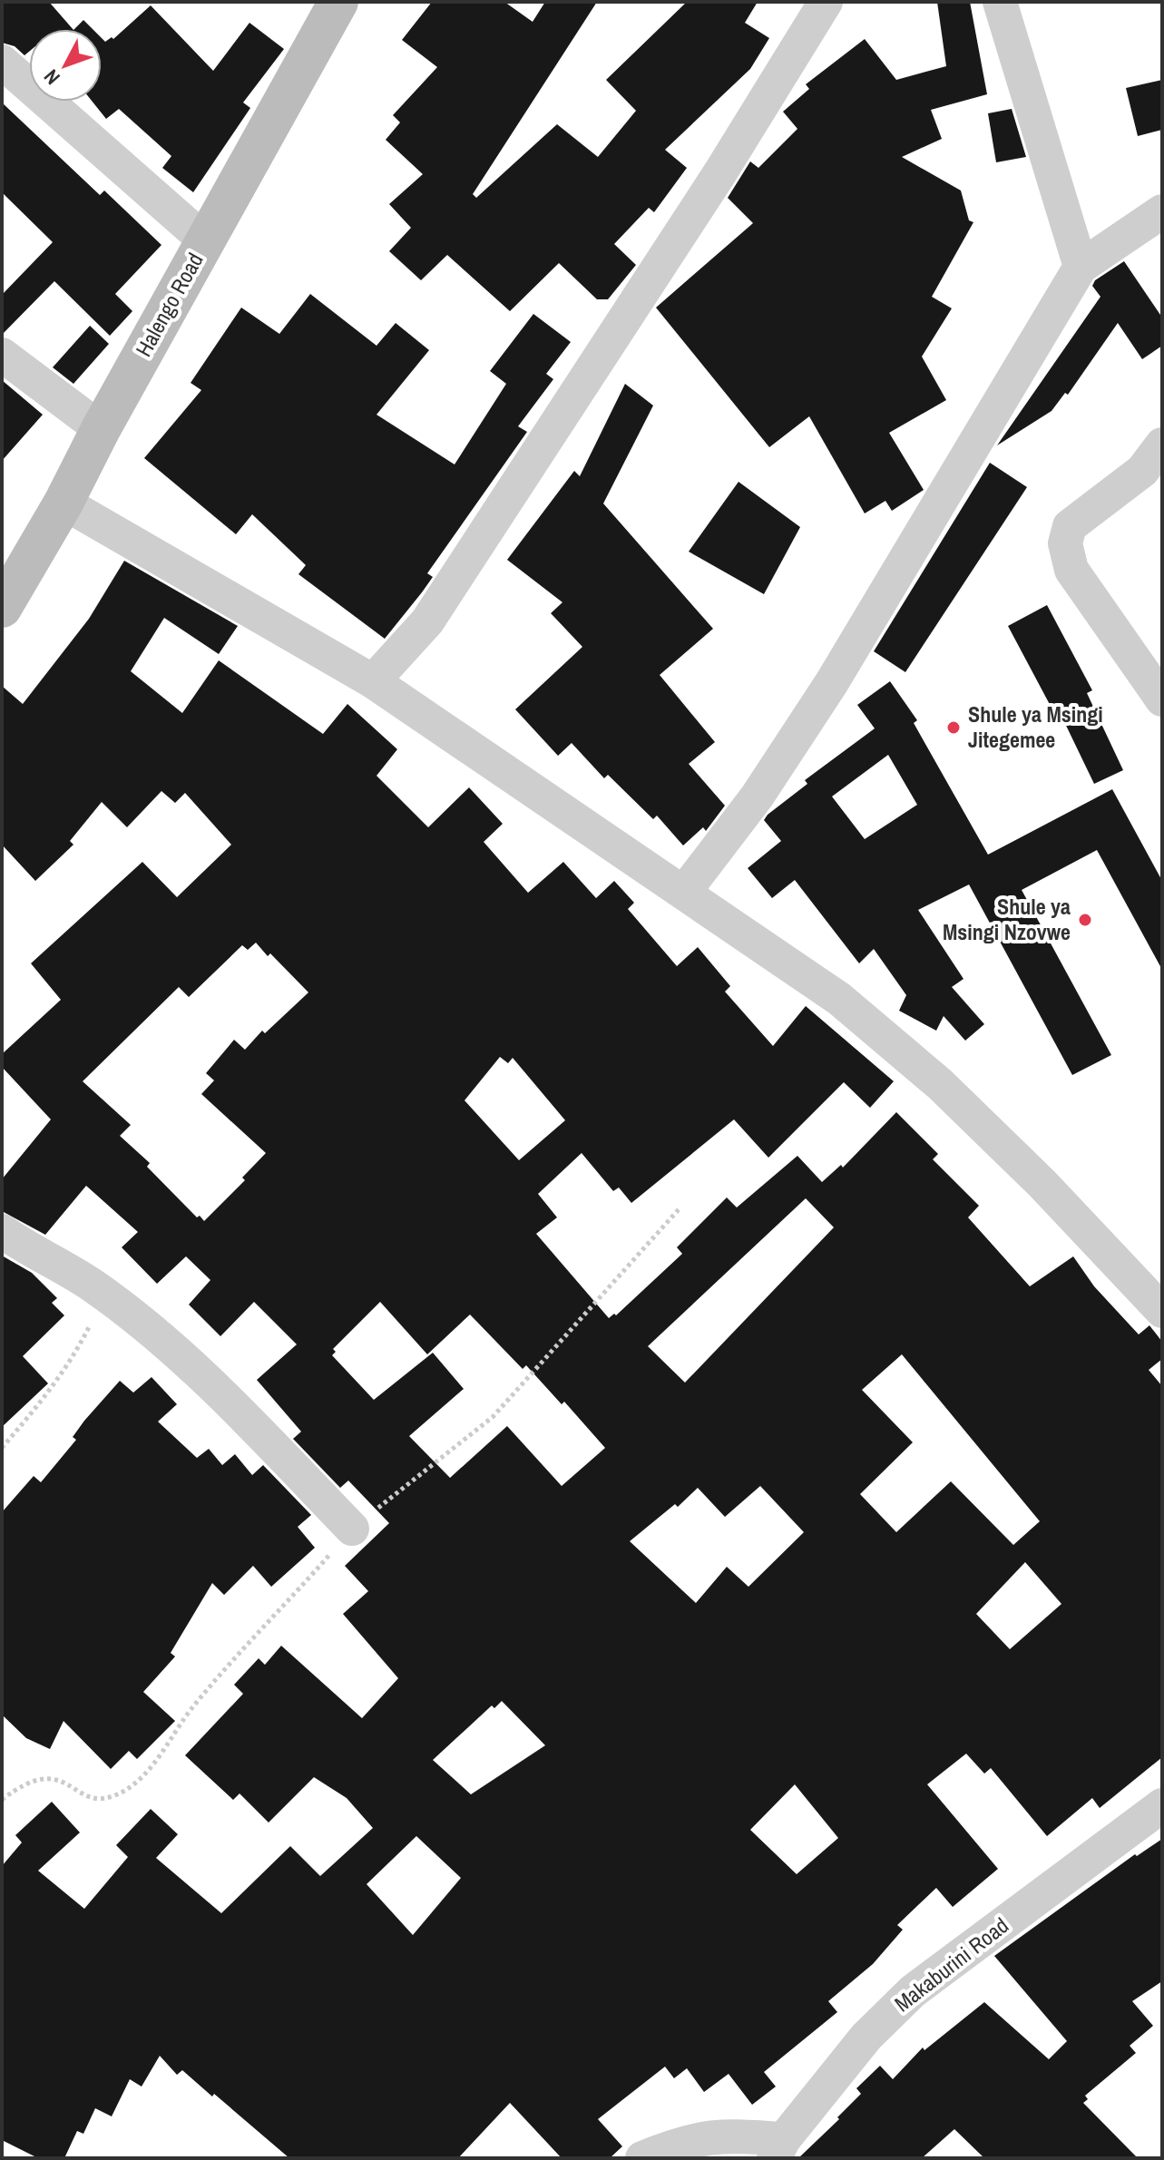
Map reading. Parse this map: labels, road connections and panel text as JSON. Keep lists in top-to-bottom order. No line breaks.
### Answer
{"streets":{"street":["Halengo Road","Makaburini Road"]},"places":["Shule ya Msingi Jitegemee","Shule ya Msingi Nzovwe"],"north":"bottom left"}
